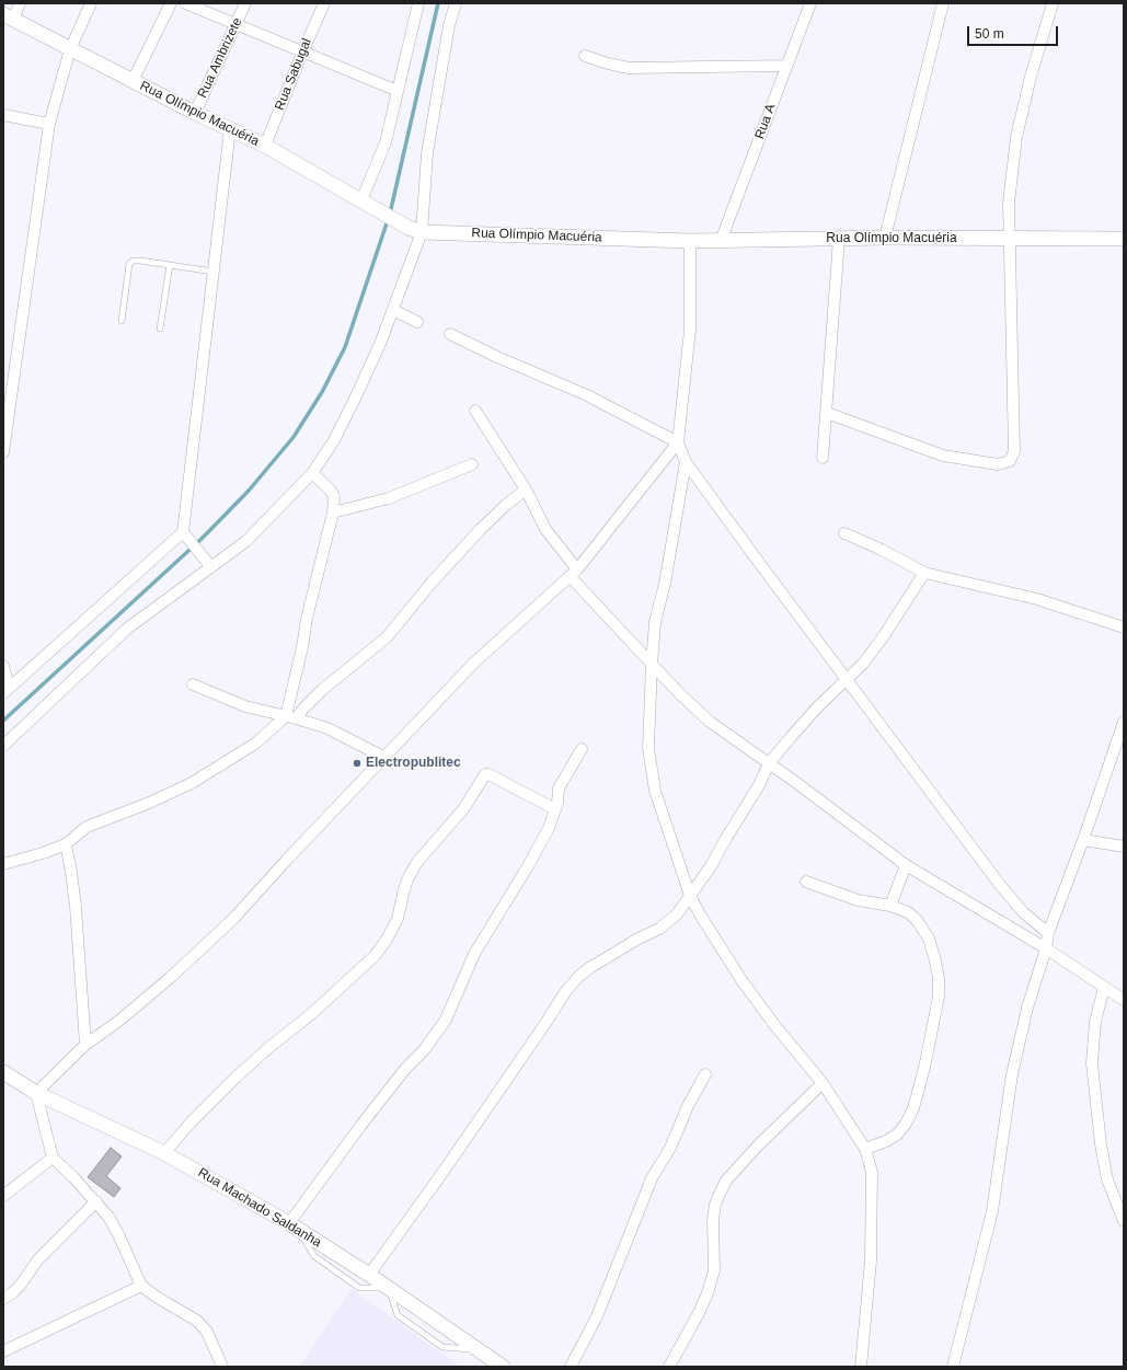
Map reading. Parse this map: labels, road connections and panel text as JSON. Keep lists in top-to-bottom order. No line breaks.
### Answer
{"streets":{"street":["Rua Ambrizete","Rua Sabugal","Rua Olímpio Macuéria","Rua A","Rua Machado Saldanha"]},"crossings":[["Rua Ambrizete","Rua Olímpio Macuéria"],["Rua Sabugal","Rua Olímpio Macuéria"],["Rua Olímpio Macuéria","Rua A"]],"places":["Electropublitec"],"scale_bar":"50 m"}
